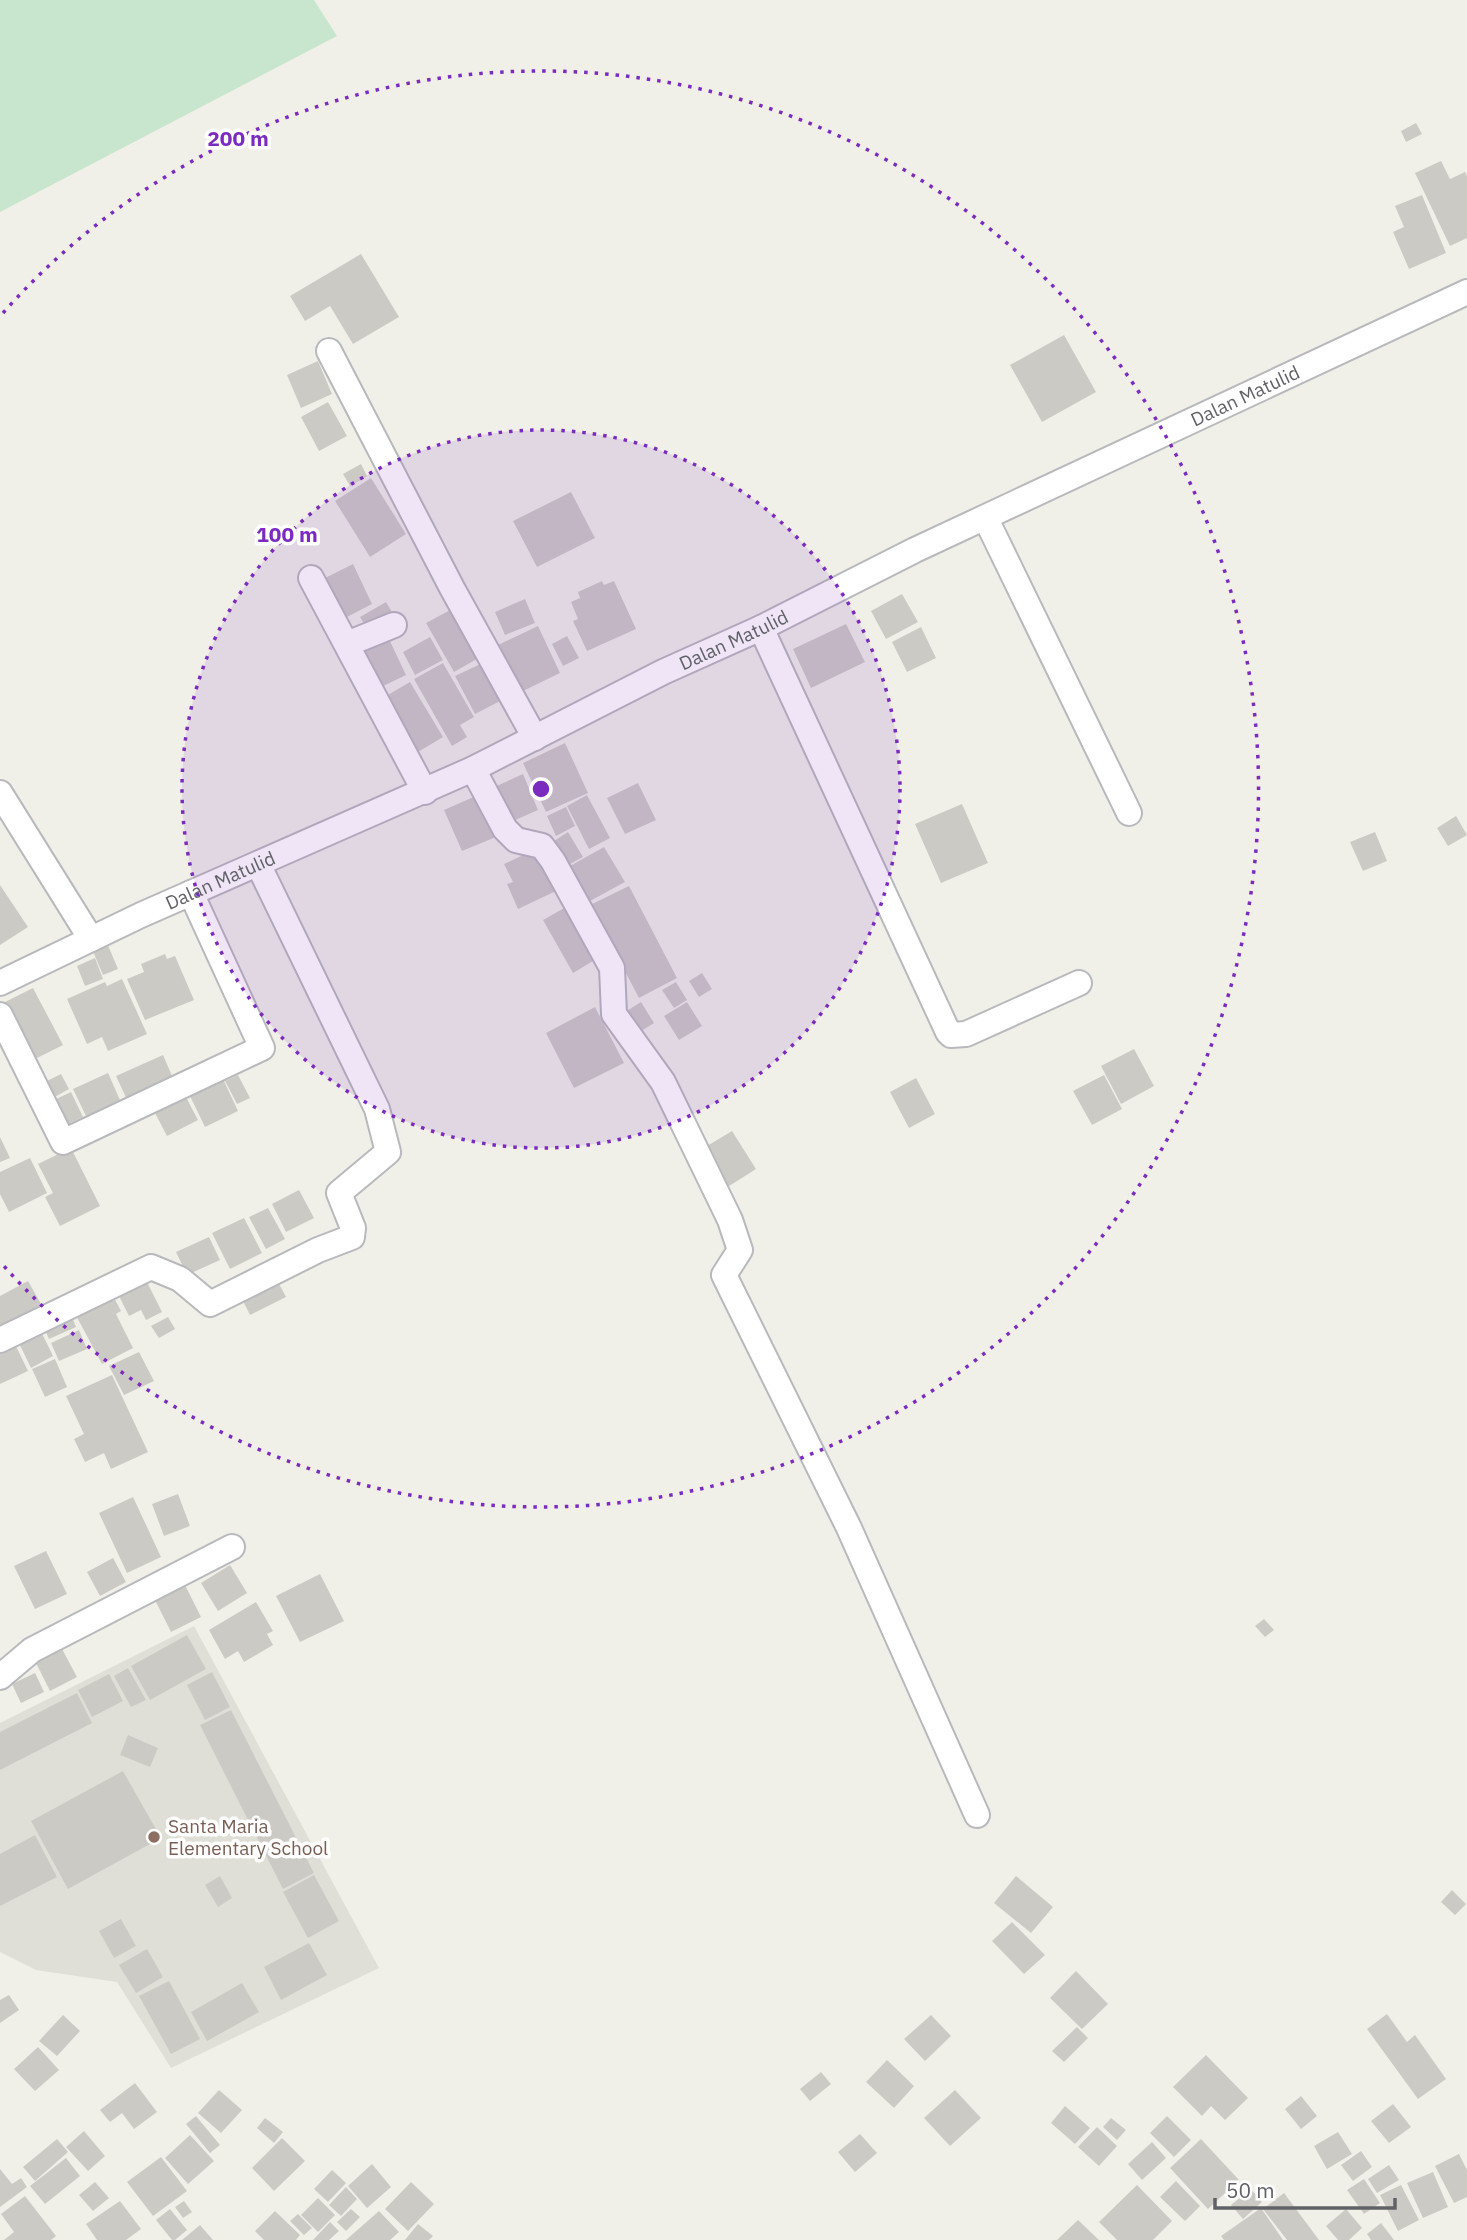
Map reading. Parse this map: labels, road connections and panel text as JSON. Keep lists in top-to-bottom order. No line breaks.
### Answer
{"streets":{"street":["Dalan Matulid"]},"places":["Santa Maria Elementary School"],"scale_bar":"50 m","rings":["200 m","100 m"]}
